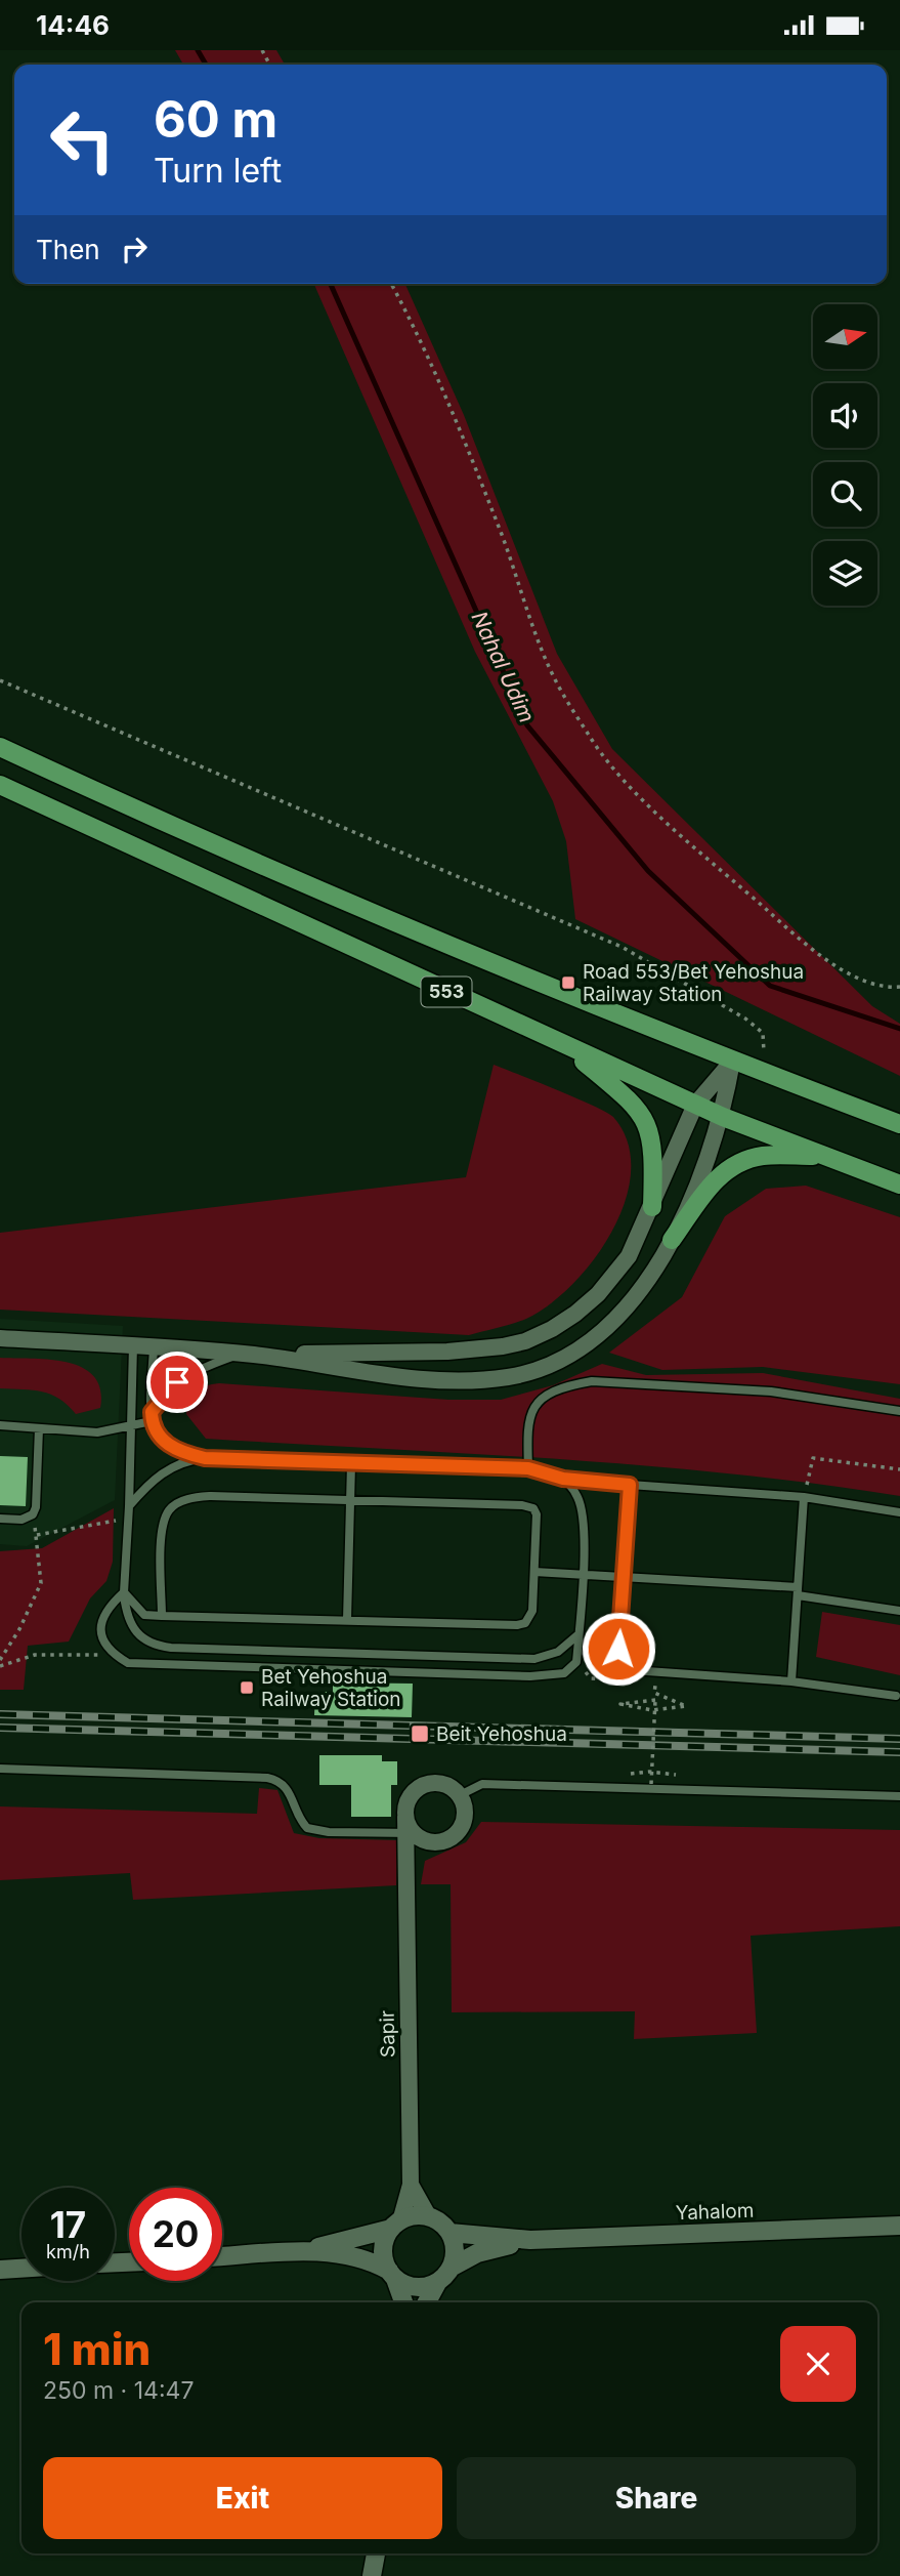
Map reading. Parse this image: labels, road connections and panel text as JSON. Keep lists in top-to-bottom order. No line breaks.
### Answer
{"streets":{"main road":["553","Yahalom"],"street":["Sapir"]},"crossings":[["Sapir","Yahalom"]],"water":["Nahal Udim"],"places":{"transit":["Road 553/Bet Yehoshua Railway Station","Bet Yehoshua Railway Station","Beit Yehoshua"]},"north":"right","page":{"status":"14:46","turn":["60 m","Turn left"],"then":"Then","speed":"17 km/h","limit":"20","heading":["1 min","250 m · 14:47"],"buttons":["Exit","Share"]}}
